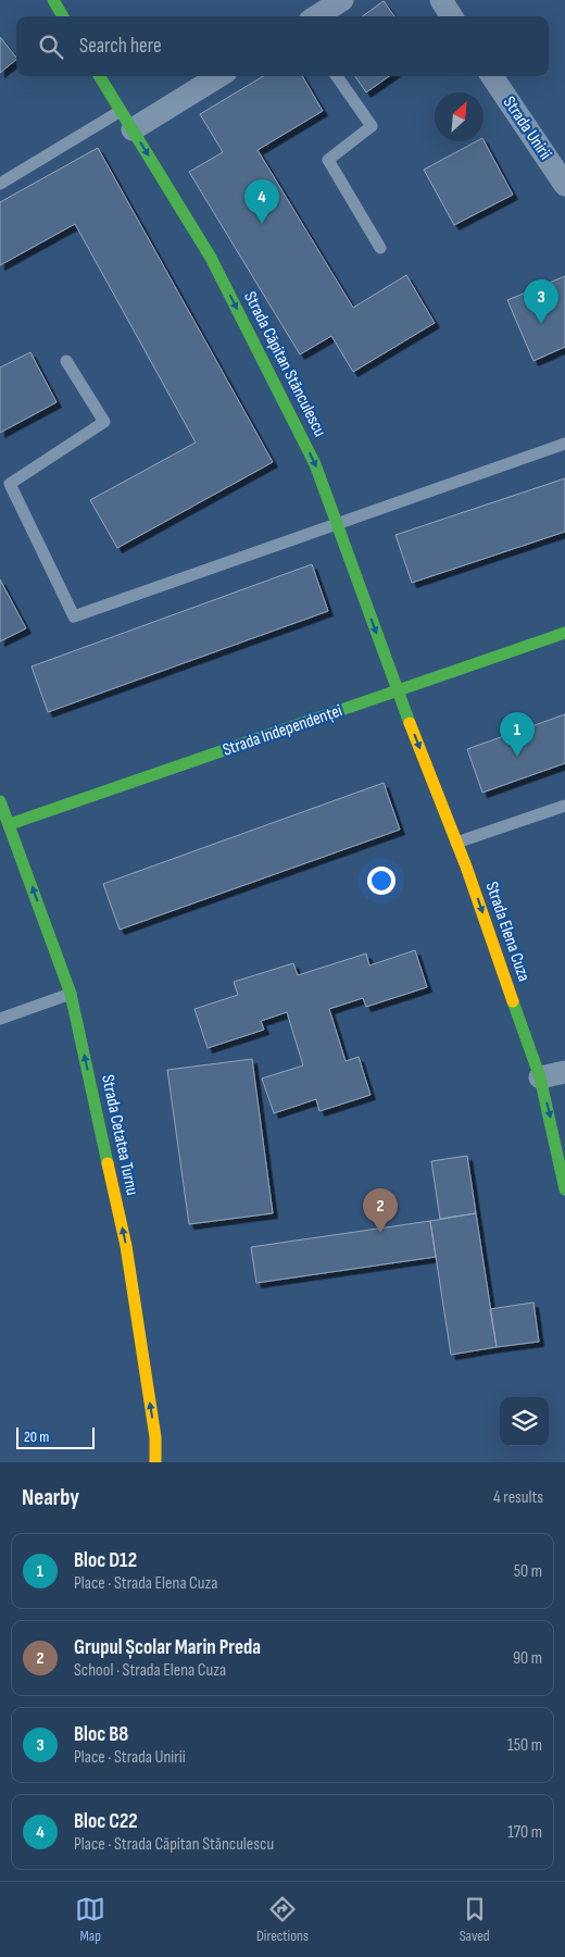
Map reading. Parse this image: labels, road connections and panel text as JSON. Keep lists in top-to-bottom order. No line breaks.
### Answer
{"streets":{"street":["Strada Unirii","Strada Căpitan Stănculescu","Strada Independenței","Strada Elena Cuza","Strada Cetatea Turnu"]},"crossings":[["Strada Căpitan Stănculescu","Strada Independenței"],["Strada Căpitan Stănculescu","Strada Elena Cuza"],["Strada Independenței","Strada Elena Cuza"],["Strada Independenței","Strada Cetatea Turnu"]],"one_way":["Strada Căpitan Stănculescu","Strada Elena Cuza","Strada Cetatea Turnu"],"scale_bar":"20 m","north":"top right","page":{"search":"Search here","pins":["4","3","1","2"],"scale":"20 m","heading":["Nearby","4 results"],"list":[{"mark":"1","name":"Bloc D12","note":"Place · Strada Elena Cuza","value":"50 m"},{"mark":"2","name":"Grupul Școlar Marin Preda","note":"School · Strada Elena Cuza","value":"90 m"},{"mark":"3","name":"Bloc B8","note":"Place · Strada Unirii","value":"150 m"},{"mark":"4","name":"Bloc C22","note":"Place · Strada Căpitan Stănculescu","value":"170 m"}],"nav":["Map","Directions","Saved"]}}
